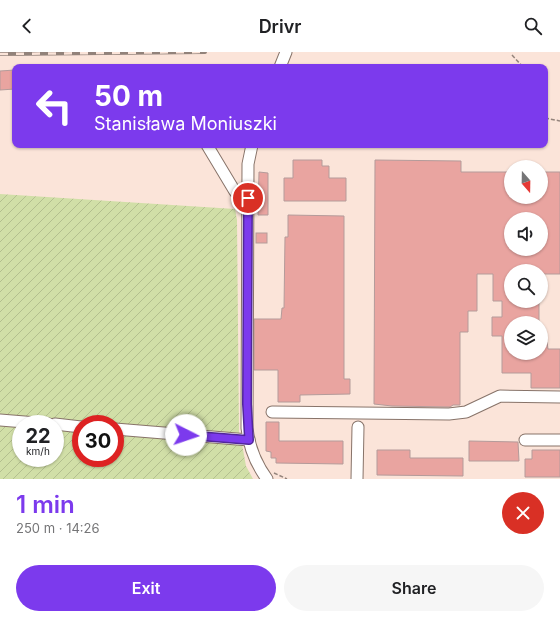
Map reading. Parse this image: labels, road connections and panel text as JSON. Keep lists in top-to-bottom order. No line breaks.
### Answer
{"north":"bottom","page":{"header":"Drivr","turn":["50 m","Stanisława Moniuszki"],"speed":"22 km/h","limit":"30","heading":["1 min","250 m · 14:26"],"buttons":["Exit","Share"]}}
